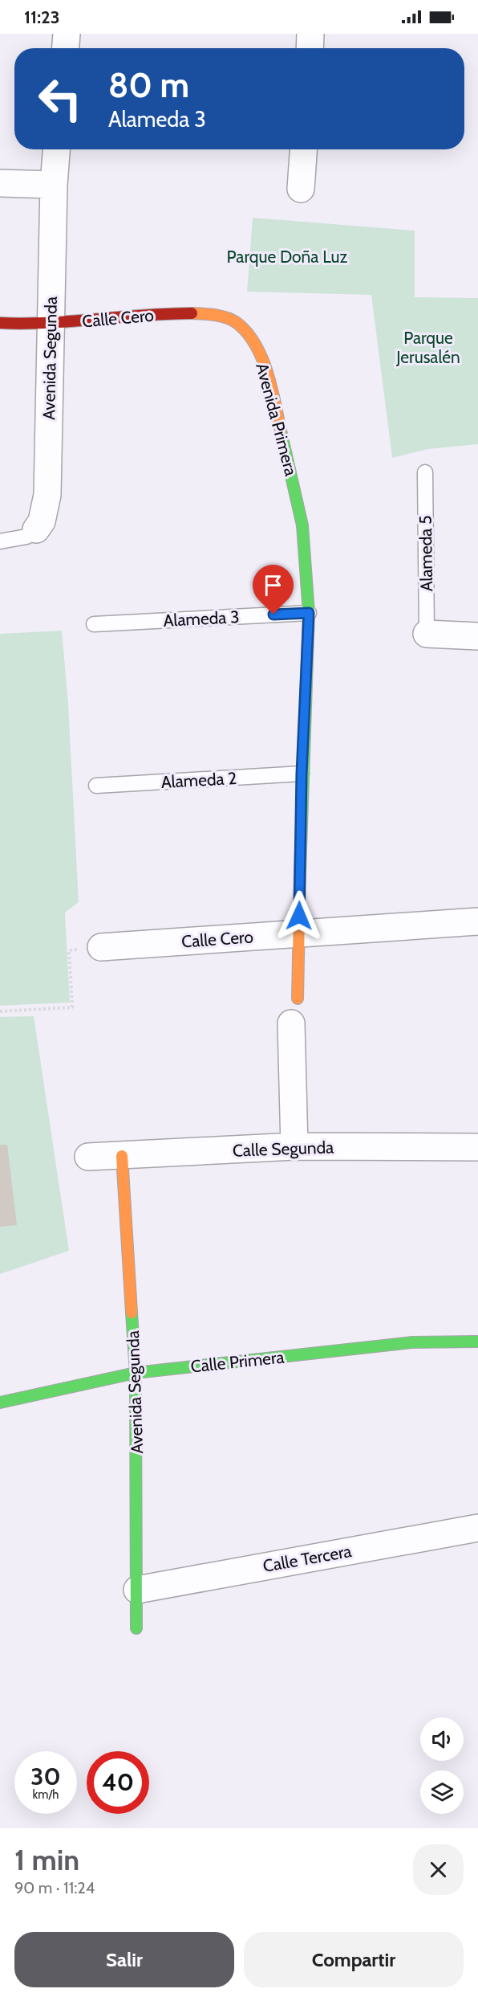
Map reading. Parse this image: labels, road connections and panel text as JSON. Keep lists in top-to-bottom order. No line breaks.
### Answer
{"streets":{"street":["Calle Cero","Avenida Segunda","Avenida Primera","Calle Segunda","Calle Primera","Calle Tercera"],"lane":["Alameda 5","Alameda 3","Alameda 2"]},"crossings":[["Calle Cero","Avenida Segunda"],["Calle Cero","Avenida Primera"],["Avenida Segunda","Calle Segunda"],["Avenida Segunda","Calle Primera"],["Avenida Segunda","Calle Tercera"],["Avenida Primera","Alameda 3"],["Avenida Primera","Alameda 2"]],"parks":["Parque Doña Luz","Parque Jerusalén"],"page":{"status":"11:23","turn":["80 m","Alameda 3"],"speed":"30 km/h","limit":"40","heading":["1 min","90 m · 11:24"],"buttons":["Salir","Compartir"]}}
